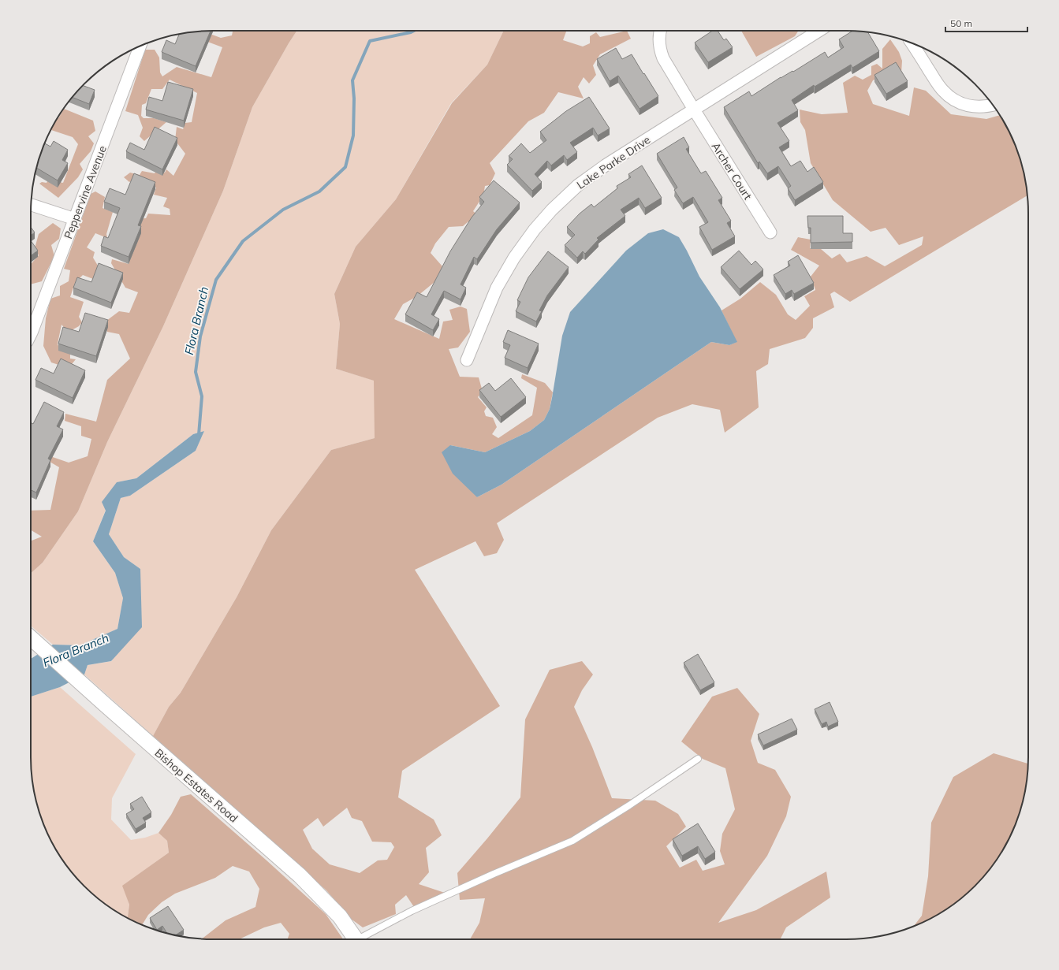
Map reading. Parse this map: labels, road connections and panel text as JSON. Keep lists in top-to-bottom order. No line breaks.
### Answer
{"streets":{"street":["Lake Parke Drive","Archer Court","Peppervine Avenue","Bishop Estates Road"]},"crossings":[["Lake Parke Drive","Archer Court"]],"water":["Flora Branch"],"scale_bar":"50 m"}
